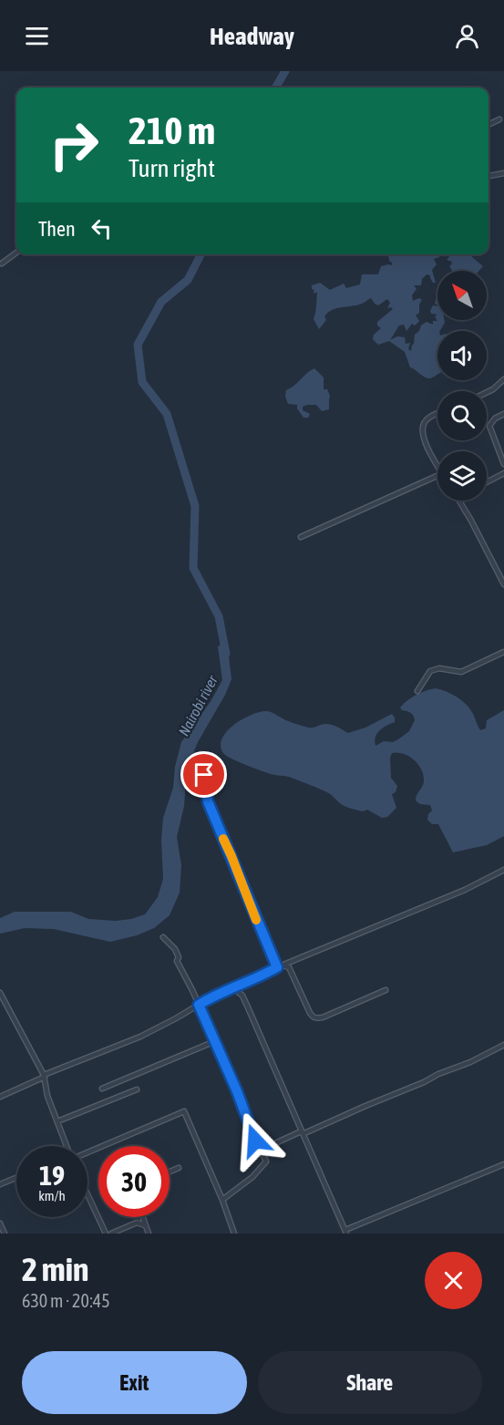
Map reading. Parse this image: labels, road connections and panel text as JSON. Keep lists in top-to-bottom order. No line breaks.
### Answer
{"water":["Nairobi river"],"north":"top left","page":{"header":"Headway","turn":["210 m","Turn right"],"then":"Then","speed":"19 km/h","limit":"30","heading":["2 min","630 m · 20:45"],"buttons":["Exit","Share"]}}
